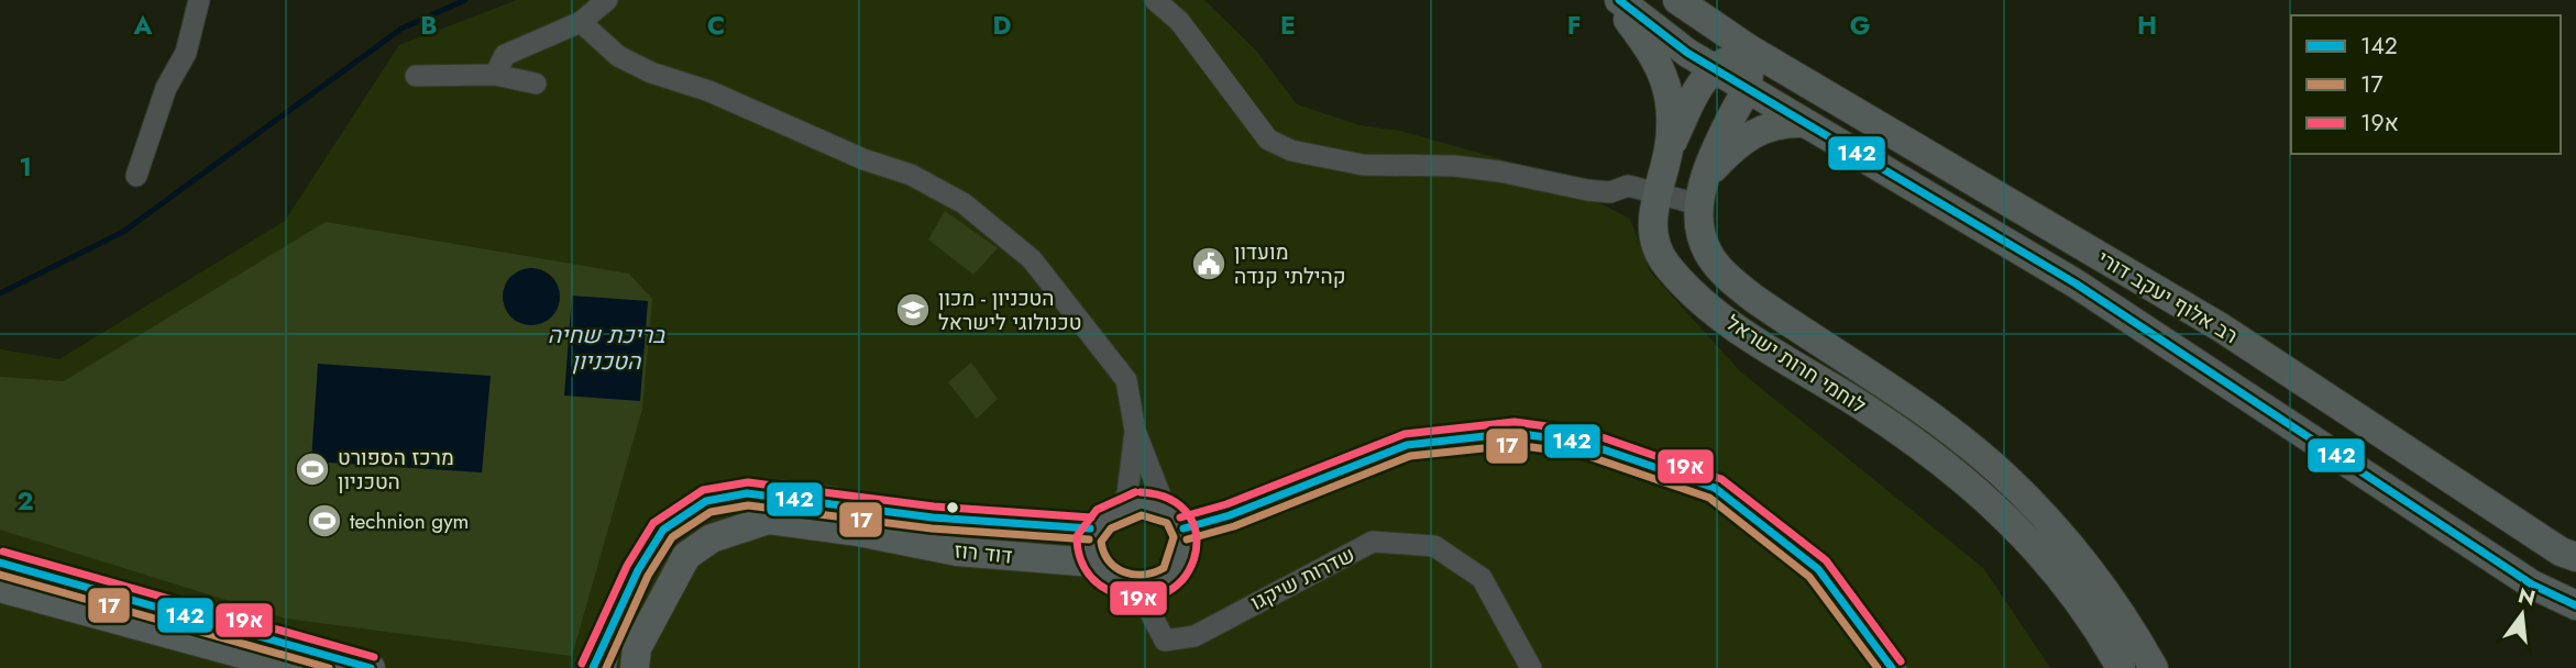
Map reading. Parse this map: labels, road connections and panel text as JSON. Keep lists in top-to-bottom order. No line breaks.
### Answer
{"streets":{"main road":["רב אלוף יעקב דורי","לוחמי חרות ישראל","דוד רוז"],"street":["שדרות שיקגו"]},"crossings":[["דוד רוז","שדרות שיקגו"]],"water":["בריכת שחיה הטכניון"],"places":{"public building":["מועדון קהילתי קנדה"],"school or university":["הטכניון - מכון טכנולוגי לישראל"],"sports":["מרכז הספורט הטכניון","technion gym"]},"lines":["transit line 142","transit line 19א","transit line 17"],"legend":["142","17","19א"],"north":"top","grid":{"columns":["A","B","C","D","E","F","G","H"],"rows":["1","2"]}}
